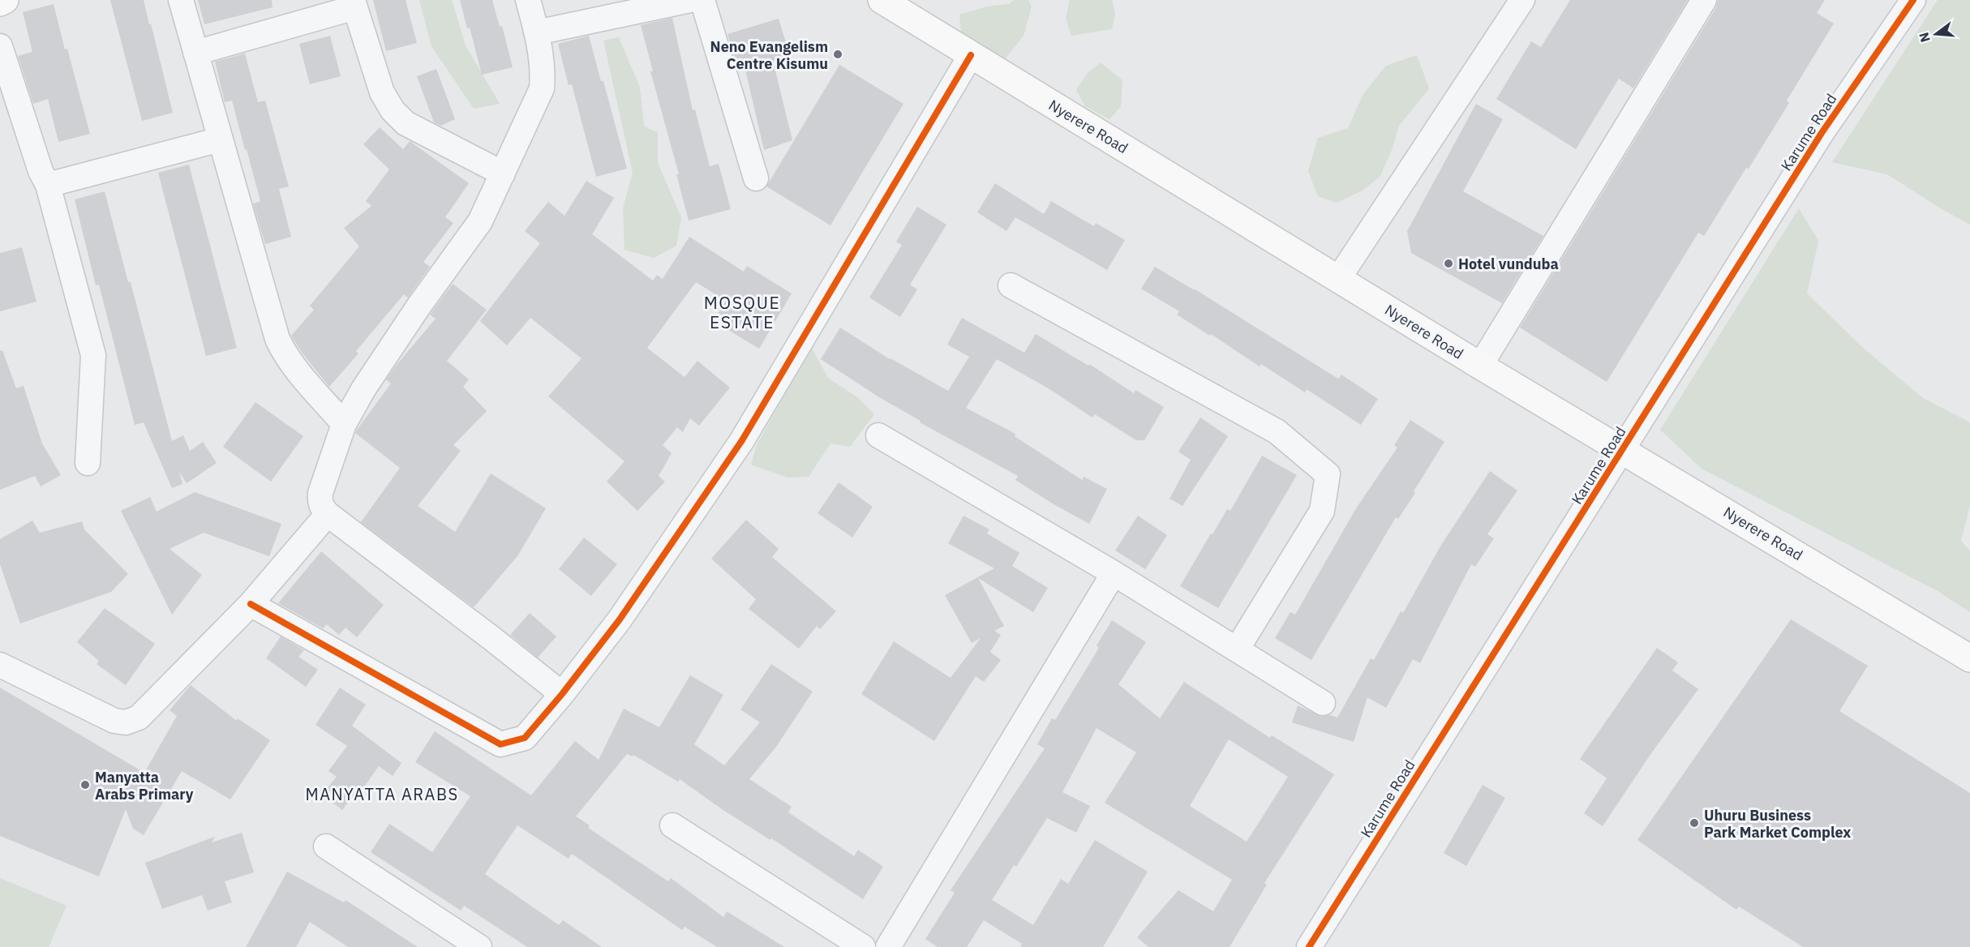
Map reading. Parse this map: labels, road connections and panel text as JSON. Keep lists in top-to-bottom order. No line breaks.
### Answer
{"streets":{"main road":["Nyerere Road"],"street":["Karume Road"]},"crossings":[["Nyerere Road","Karume Road"]],"districts":["MOSQUE ESTATE","MANYATTA ARABS"],"places":["Neno Evangelism Centre Kisumu","Hotel vunduba","Manyatta Arabs Primary","Uhuru Business Park Market Complex"],"north":"left"}
